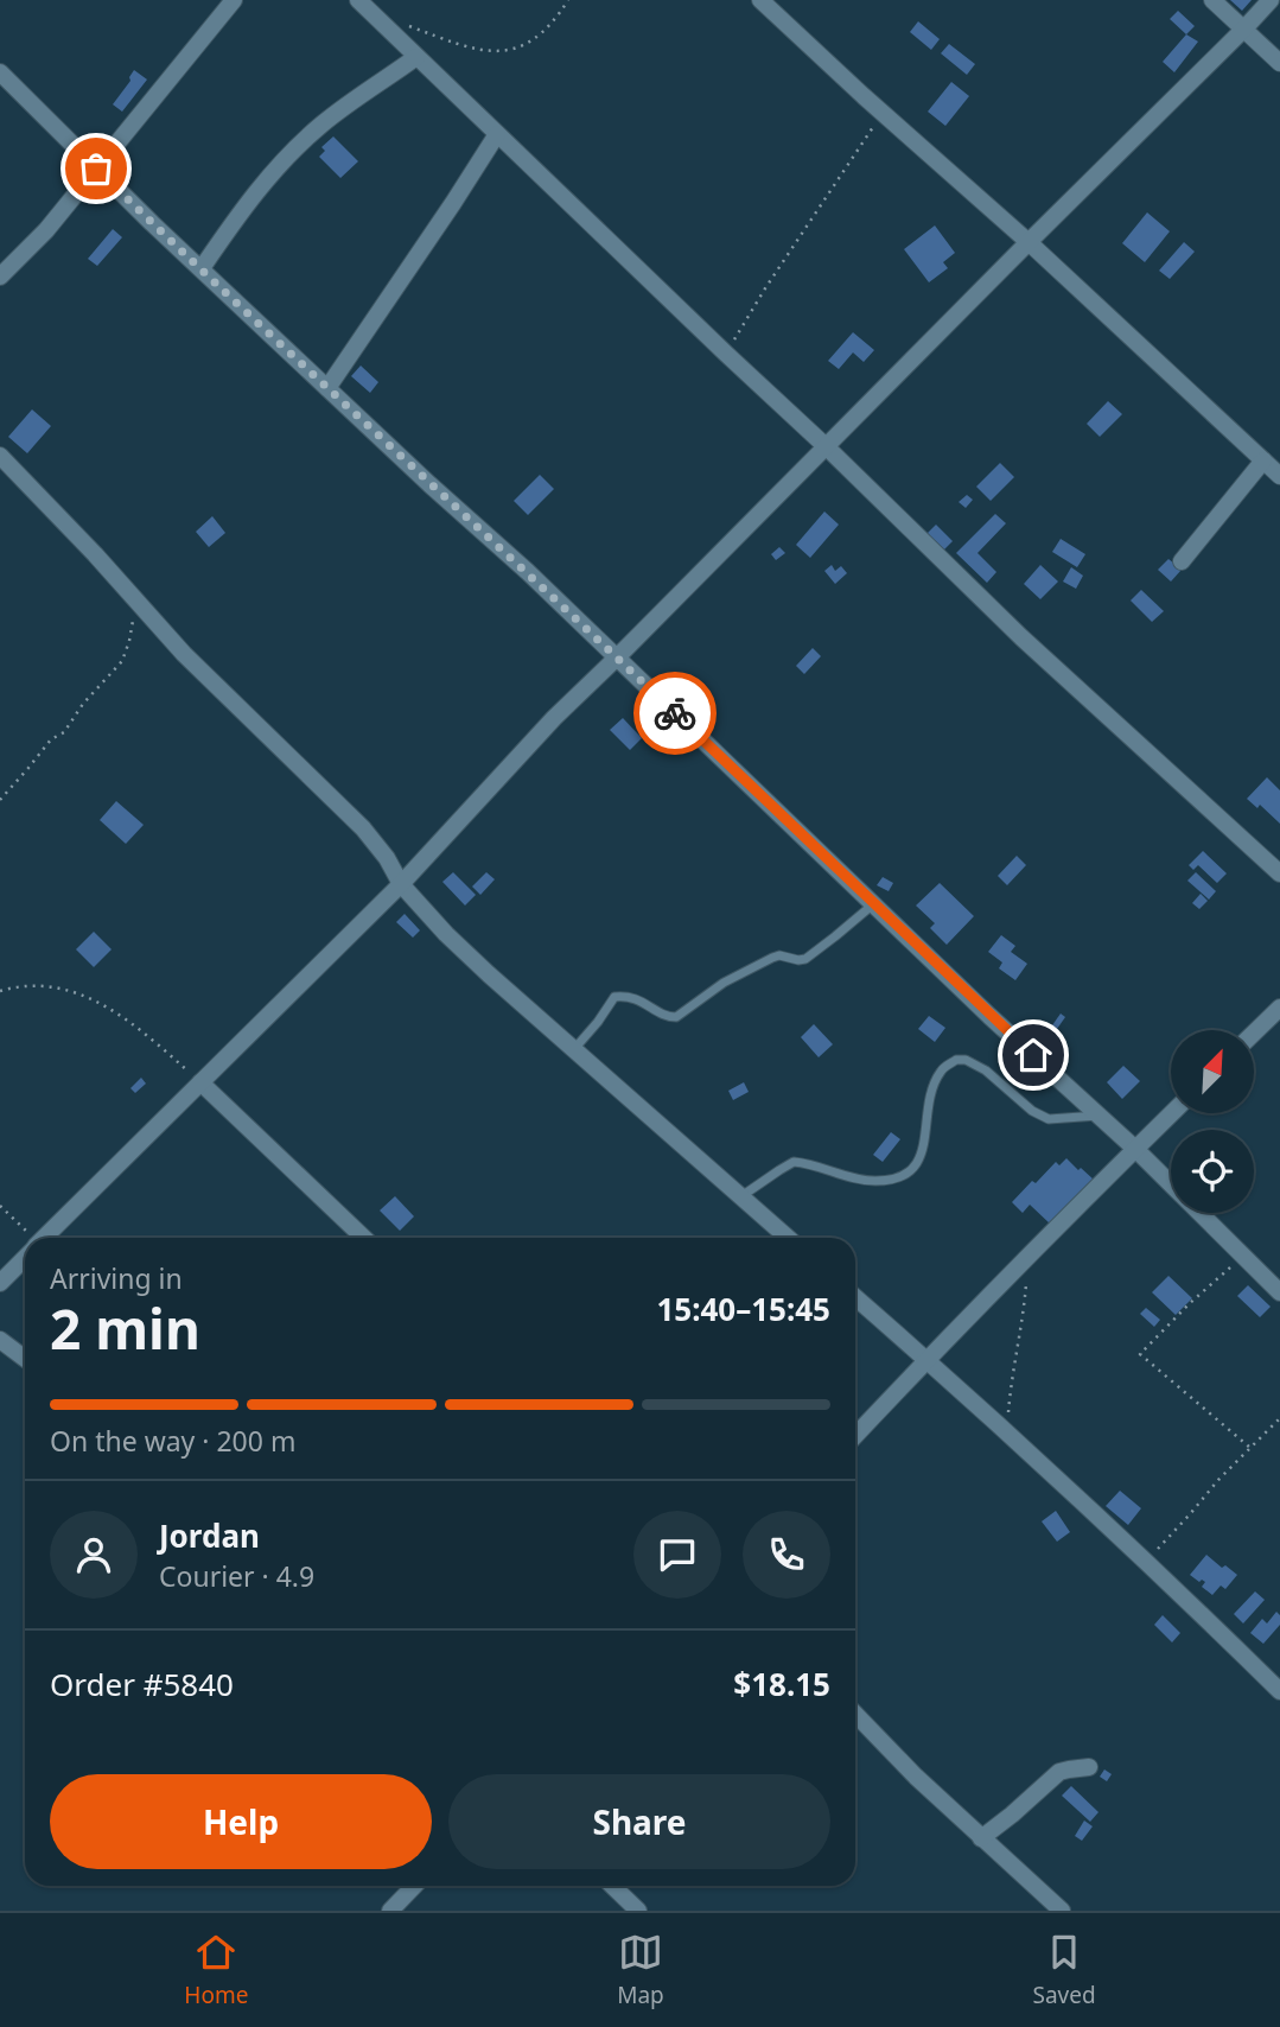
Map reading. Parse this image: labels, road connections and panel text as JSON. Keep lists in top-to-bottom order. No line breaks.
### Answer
{"north":"top right","page":{"heading":["2 min","Arriving in","15:40–15:45"],"panel":["Jordan","Courier · 4.9","Order #5840","$18.15"],"bar":"On the way · 200 m","buttons":["Help","Share"],"tabs":["Home","Map","Saved"]}}
